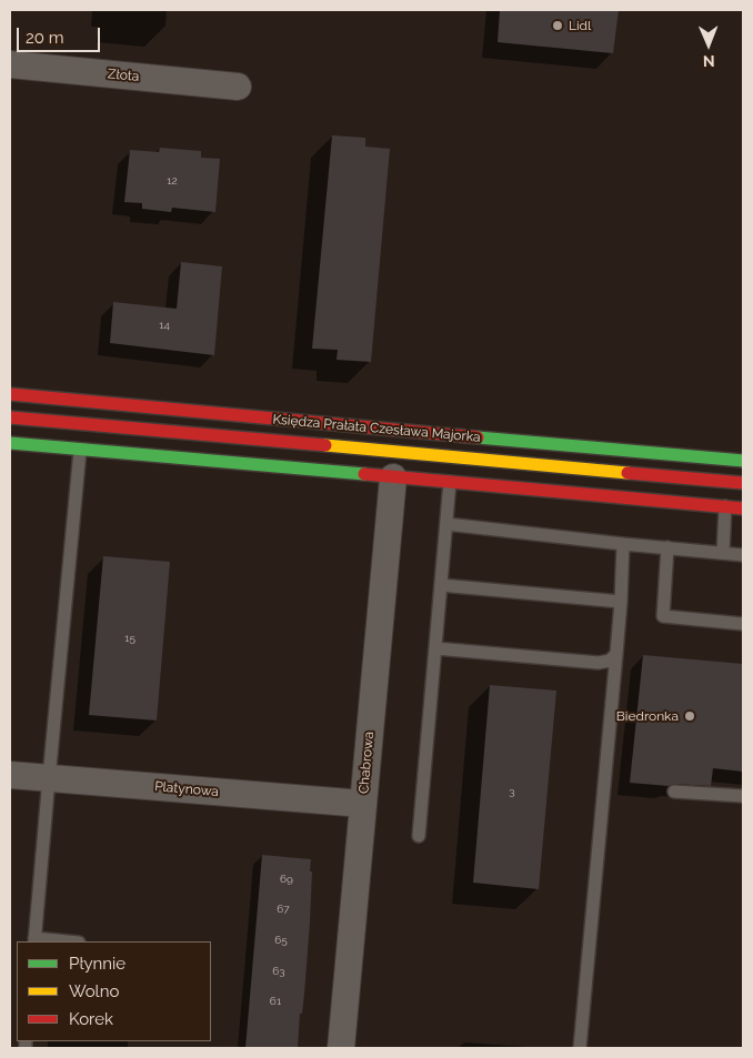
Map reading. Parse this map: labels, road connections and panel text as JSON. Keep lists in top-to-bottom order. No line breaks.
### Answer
{"streets":{"street":["Złota","Księdza Prałata Czesława Majorka","Chabrowa","Platynowa"]},"crossings":[["Chabrowa","Platynowa"]],"places":["Lidl","Biedronka"],"house_numbers":["12","14","15","3","69","67","65","63","61"],"legend":["Płynnie","Wolno","Korek"],"scale_bar":"20 m","north":"bottom"}
